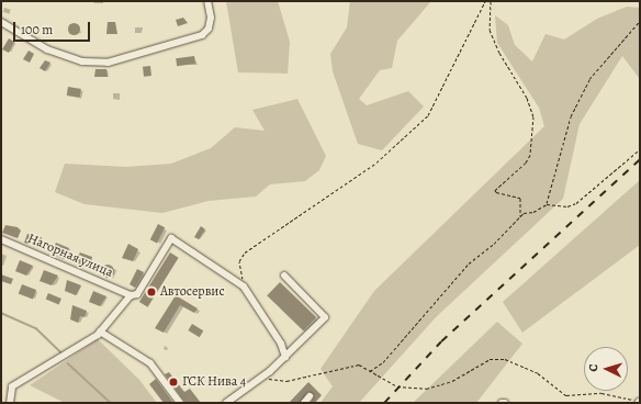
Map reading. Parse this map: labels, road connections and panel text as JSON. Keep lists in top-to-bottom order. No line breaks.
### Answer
{"streets":{"street":["Нагорная улица"]},"places":["Автосервис","ГСК Нива 4"],"scale_bar":"100 m","north":"left"}
